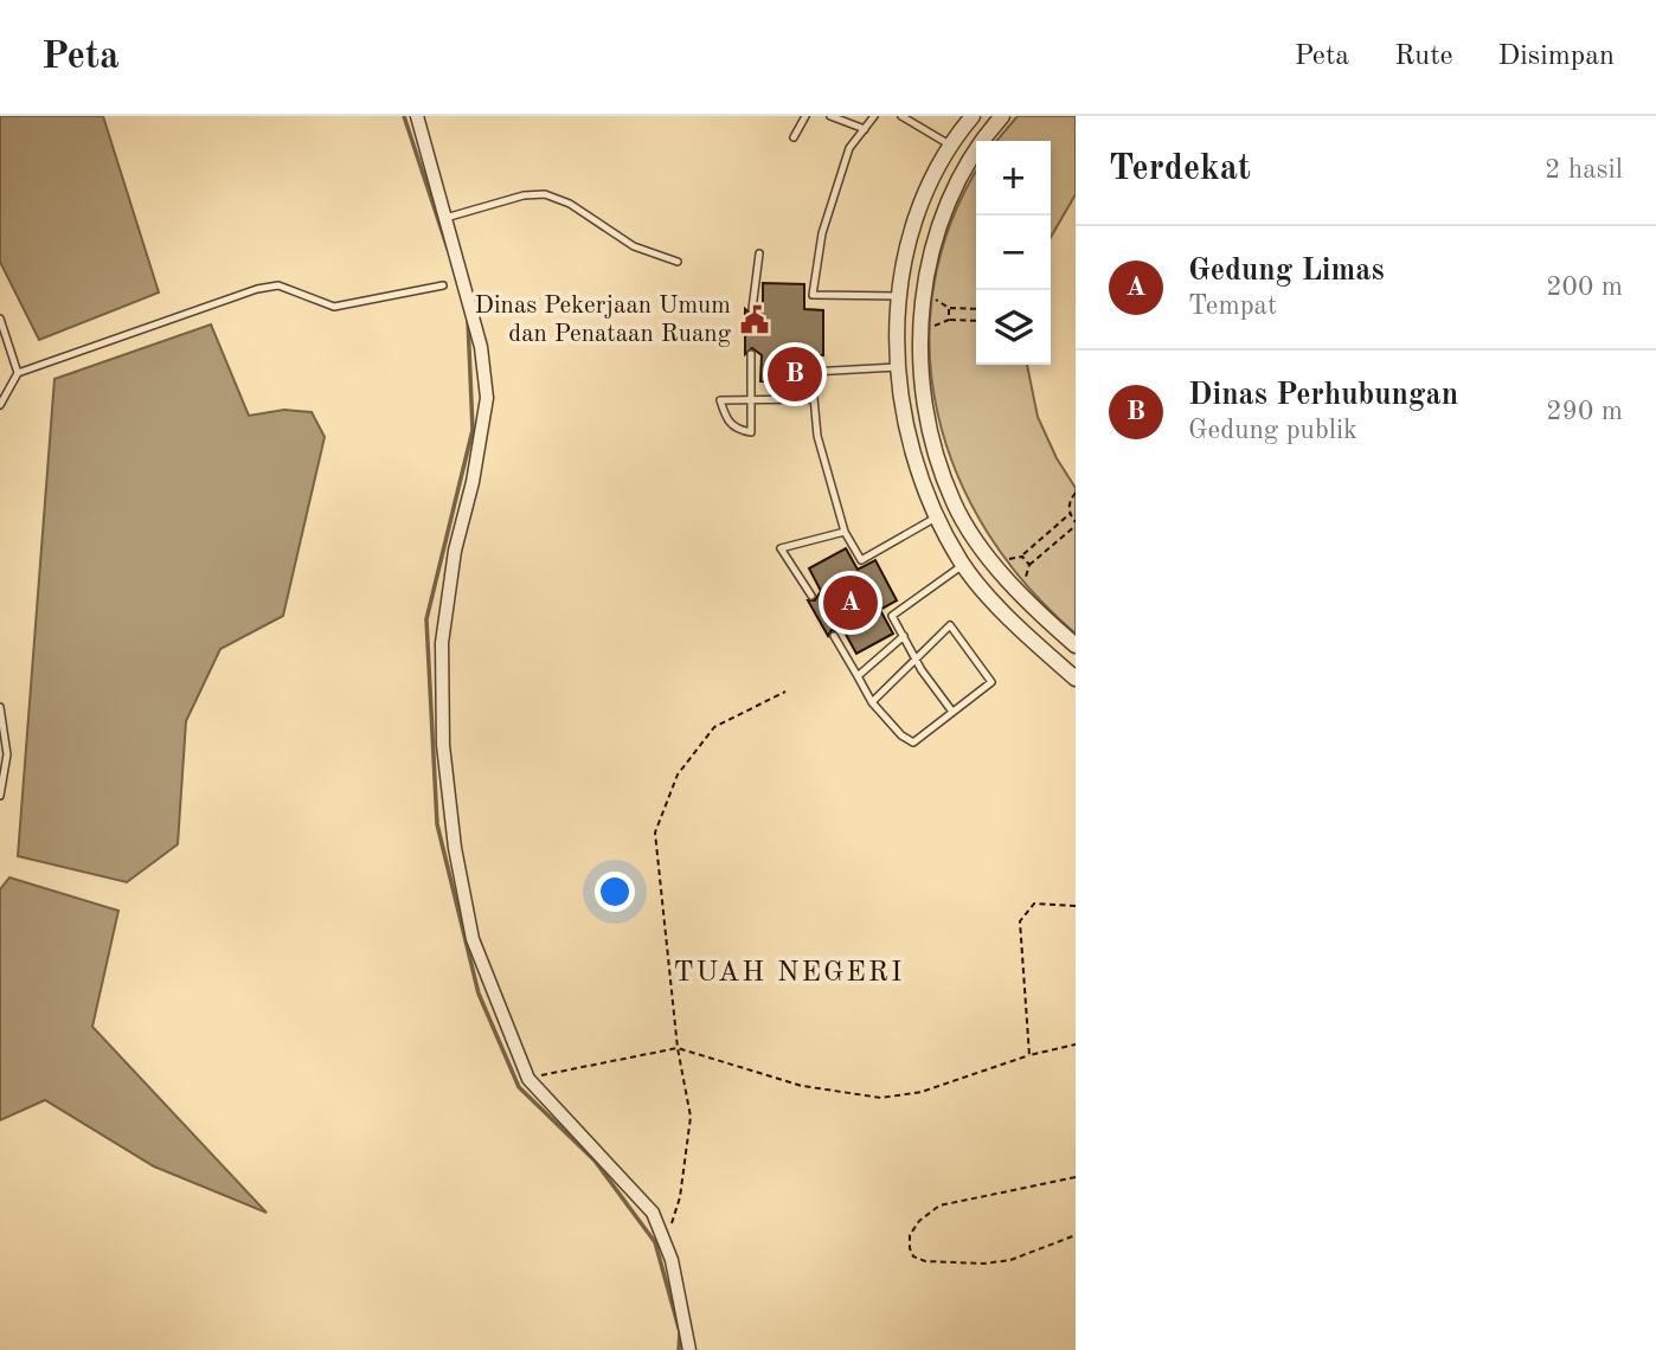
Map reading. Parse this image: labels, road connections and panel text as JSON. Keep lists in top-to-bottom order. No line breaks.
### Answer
{"districts":["TUAH NEGERI"],"places":{"public building":["Dinas Pekerjaan Umum dan Penataan Ruang"]},"page":{"header":"Peta","nav":["Peta","Rute","Disimpan"],"heading":["Terdekat","2 hasil"],"map_buttons":["+","−"],"list":[{"mark":"A","name":"Gedung Limas","note":"Tempat","value":"200 m"},{"mark":"B","name":"Dinas Perhubungan","note":"Gedung publik","value":"290 m"}],"pins":["B","A"]}}
